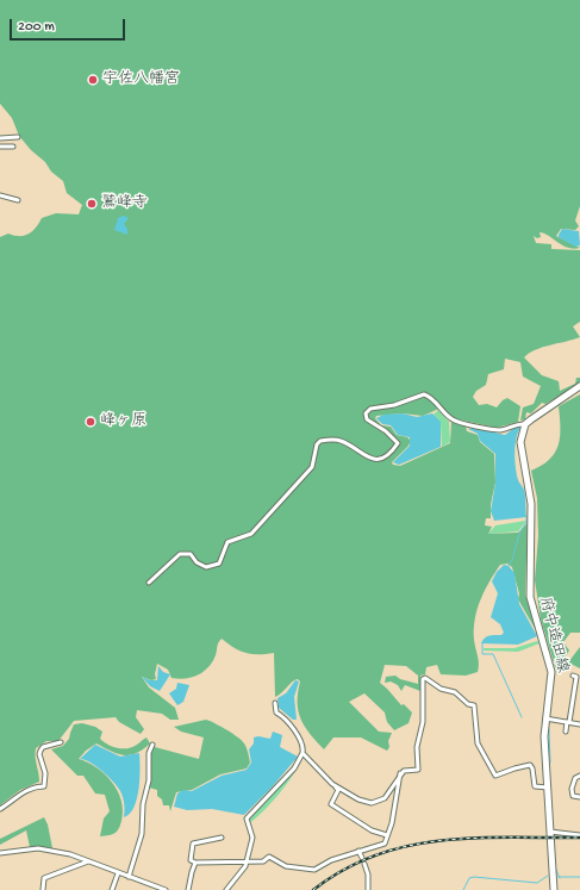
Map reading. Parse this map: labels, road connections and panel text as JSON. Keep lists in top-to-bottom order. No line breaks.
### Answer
{"streets":{"main road":["府中造田線"]},"places":["宇佐八幡宮","鷲峰寺","峰ヶ原"],"scale_bar":"200 m"}
